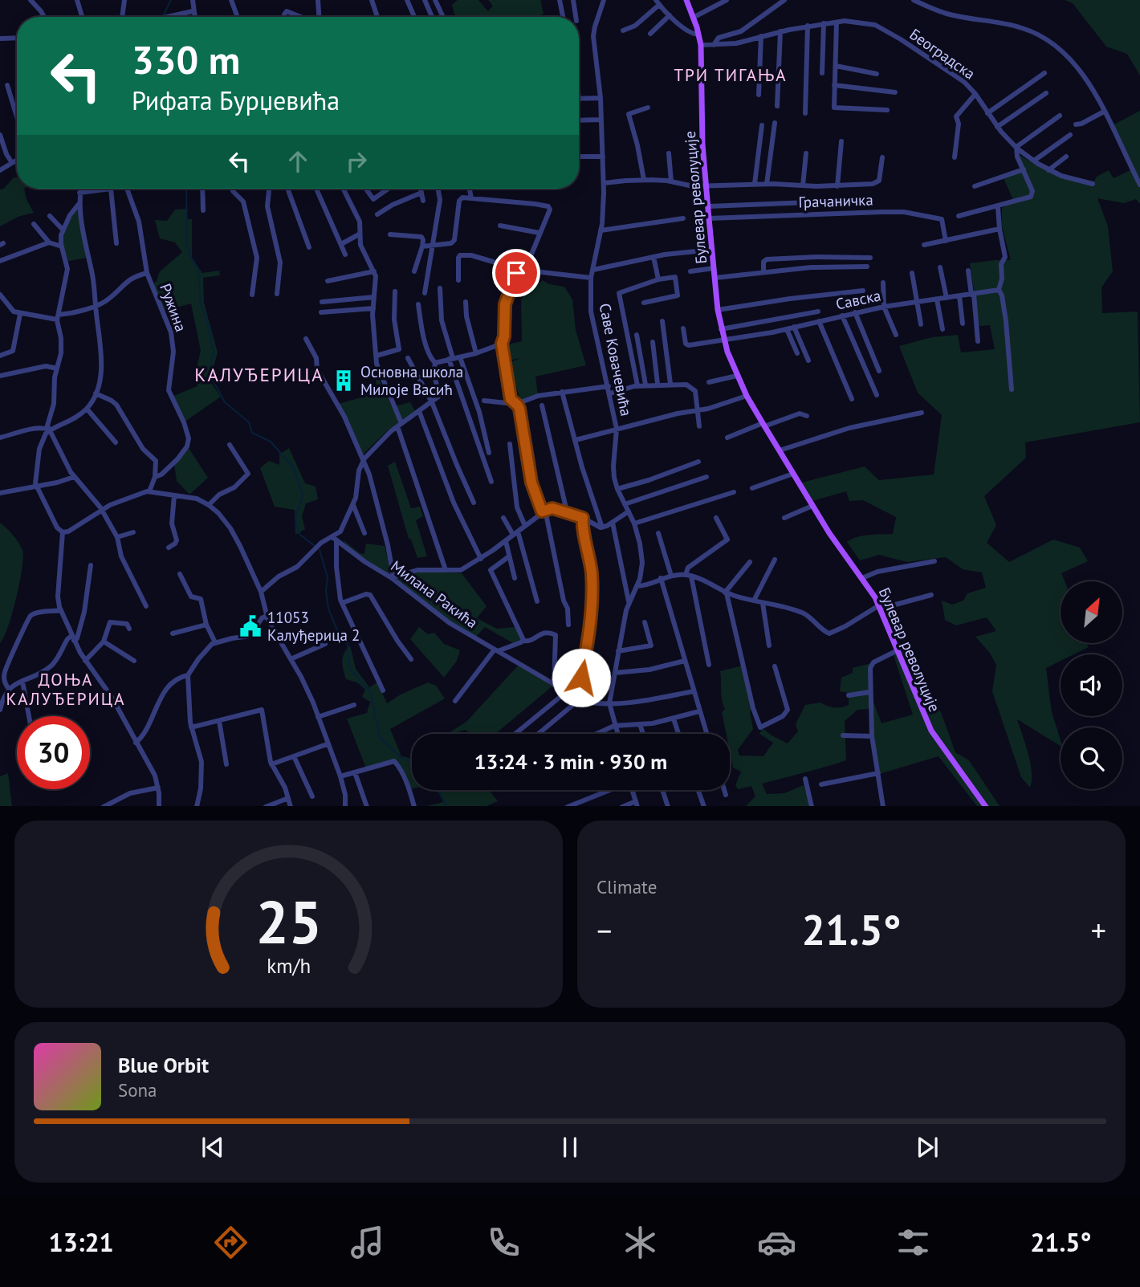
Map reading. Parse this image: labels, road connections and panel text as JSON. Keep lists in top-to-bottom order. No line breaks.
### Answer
{"streets":{"main road":["Булевар револуције"],"street":["Београдска","Грачаничка","Савска","Ружина","Саве Ковачевића","Милана Ракића"]},"crossings":[["Београдска","Булевар револуције"],["Булевар револуције","Грачаничка"],["Булевар револуције","Савска"],["Саве Ковачевића","Милана Ракића"]],"districts":["ТРИ ТИГАЊА","КАЛУЂЕРИЦА","ДОЊА КАЛУЂЕРИЦА"],"places":{"building":["Основна школа Милоје Васић"],"public building":["11053 Калуђерица 2"]},"north":"top right","page":{"turn":["330 m","Рифата Бурџевића"],"limit":"30","trip":"13:24 · 3 min · 930 m","tile":"Climate","heat":["−","21.5°","+"],"song":["Blue Orbit","Sona"],"tabs":["13:21","21.5°"],"gauge":["25","km/h"]}}
